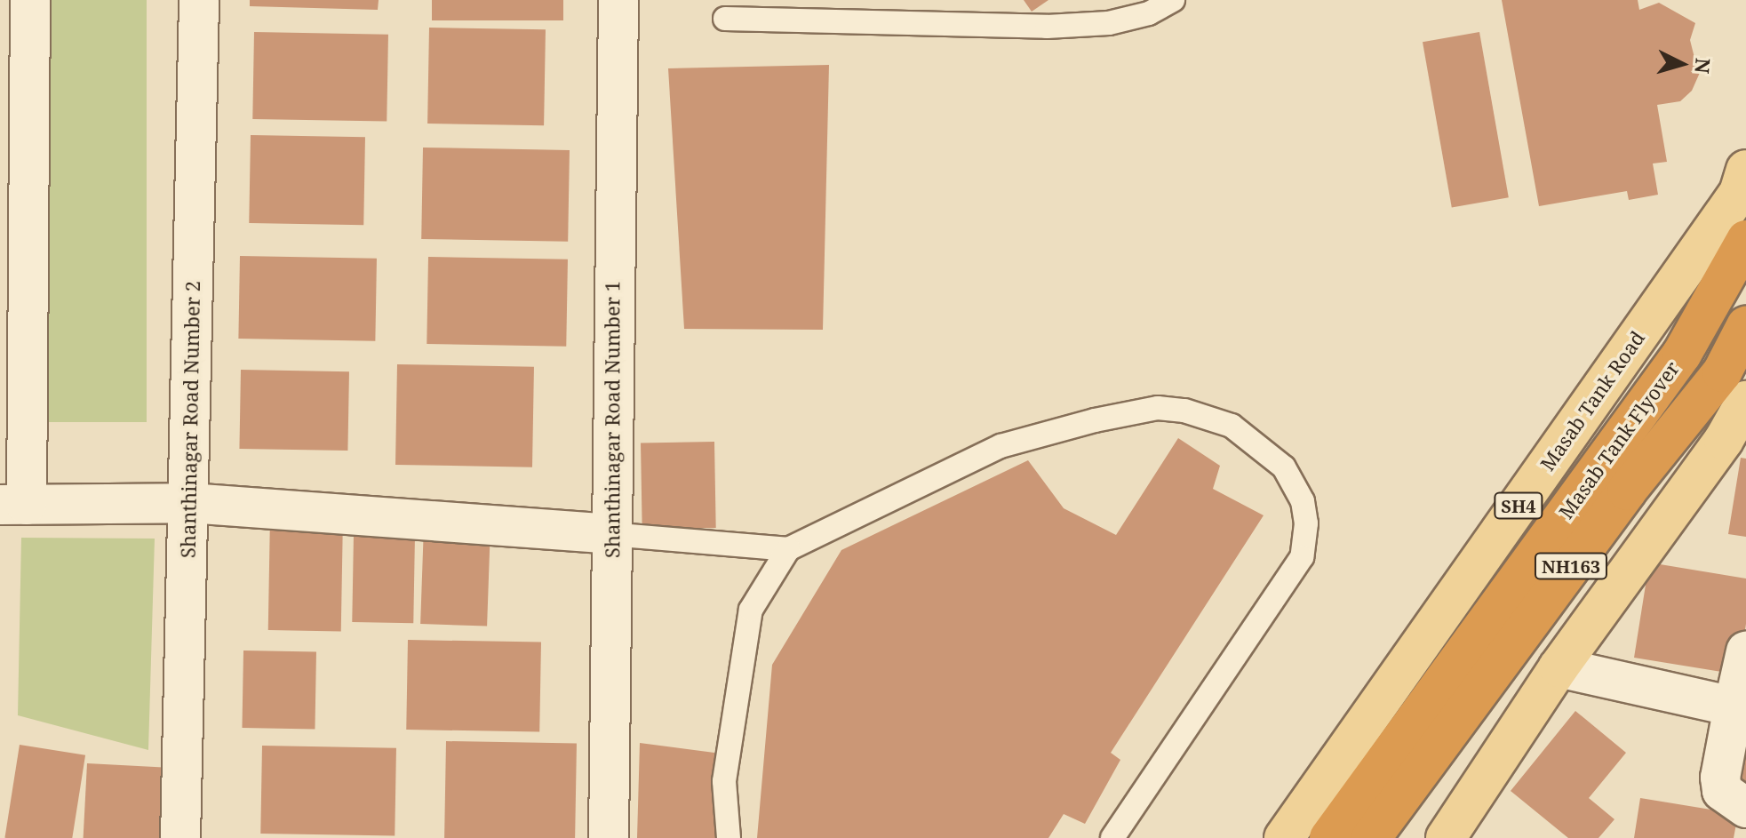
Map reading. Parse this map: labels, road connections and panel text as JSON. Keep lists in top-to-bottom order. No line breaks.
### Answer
{"streets":{"highway":["Masab Tank Flyover","NH163"],"main road":["Masab Tank Road","SH4"],"street":["Shanthinagar Road Number 2","Shanthinagar Road Number 1"]},"north":"right"}
